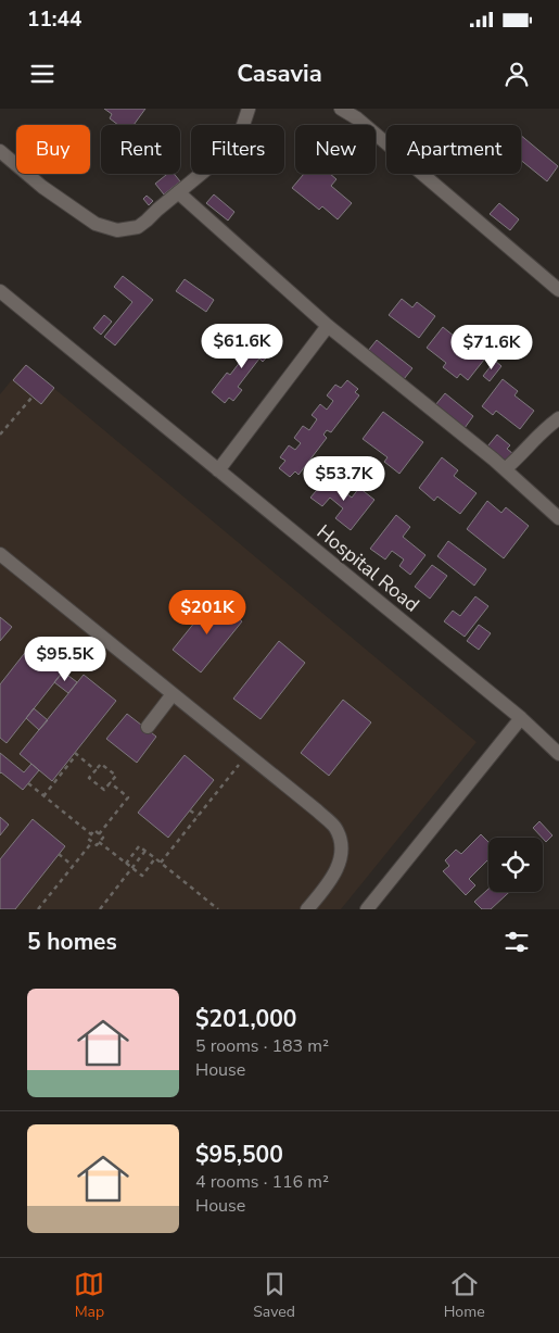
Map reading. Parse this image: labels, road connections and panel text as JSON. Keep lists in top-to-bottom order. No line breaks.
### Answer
{"streets":{"street":["Hospital Road"]},"page":{"status":"11:44","header":"Casavia","chip":["Buy","Rent","Filters","New","Apartment"],"price":["$61.6K","$71.6K","$53.7K","$201K","$95.5K"],"heading":"5 homes","list":[{"name":"$201,000","note":"5 rooms · 183 m² · House"},{"name":"$95,500","note":"4 rooms · 116 m² · House"}],"tabs":["Map","Saved","Home"]}}
